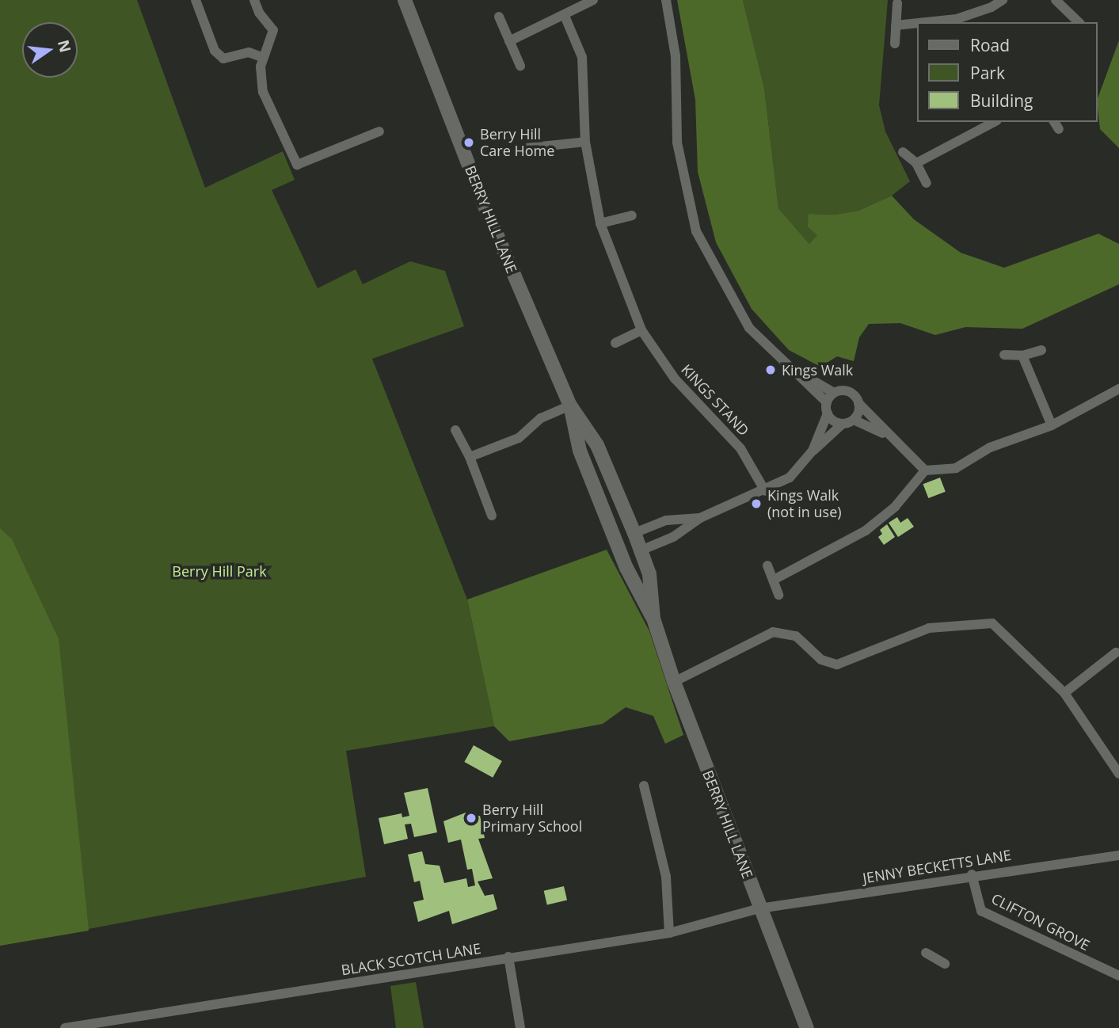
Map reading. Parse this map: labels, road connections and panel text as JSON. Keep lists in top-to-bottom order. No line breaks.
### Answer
{"streets":{"street":["BERRY HILL LANE","KINGS STAND","JENNY BECKETTS LANE","CLIFTON GROVE","BLACK SCOTCH LANE"]},"crossings":[["BERRY HILL LANE","JENNY BECKETTS LANE"],["BERRY HILL LANE","BLACK SCOTCH LANE"],["JENNY BECKETTS LANE","CLIFTON GROVE"],["JENNY BECKETTS LANE","BLACK SCOTCH LANE"]],"parks":["Berry Hill Park"],"places":["Berry Hill Care Home","Kings Walk","Kings Walk (not in use)","Berry Hill Primary School"],"legend":["Road","Park","Building"],"north":"right"}
